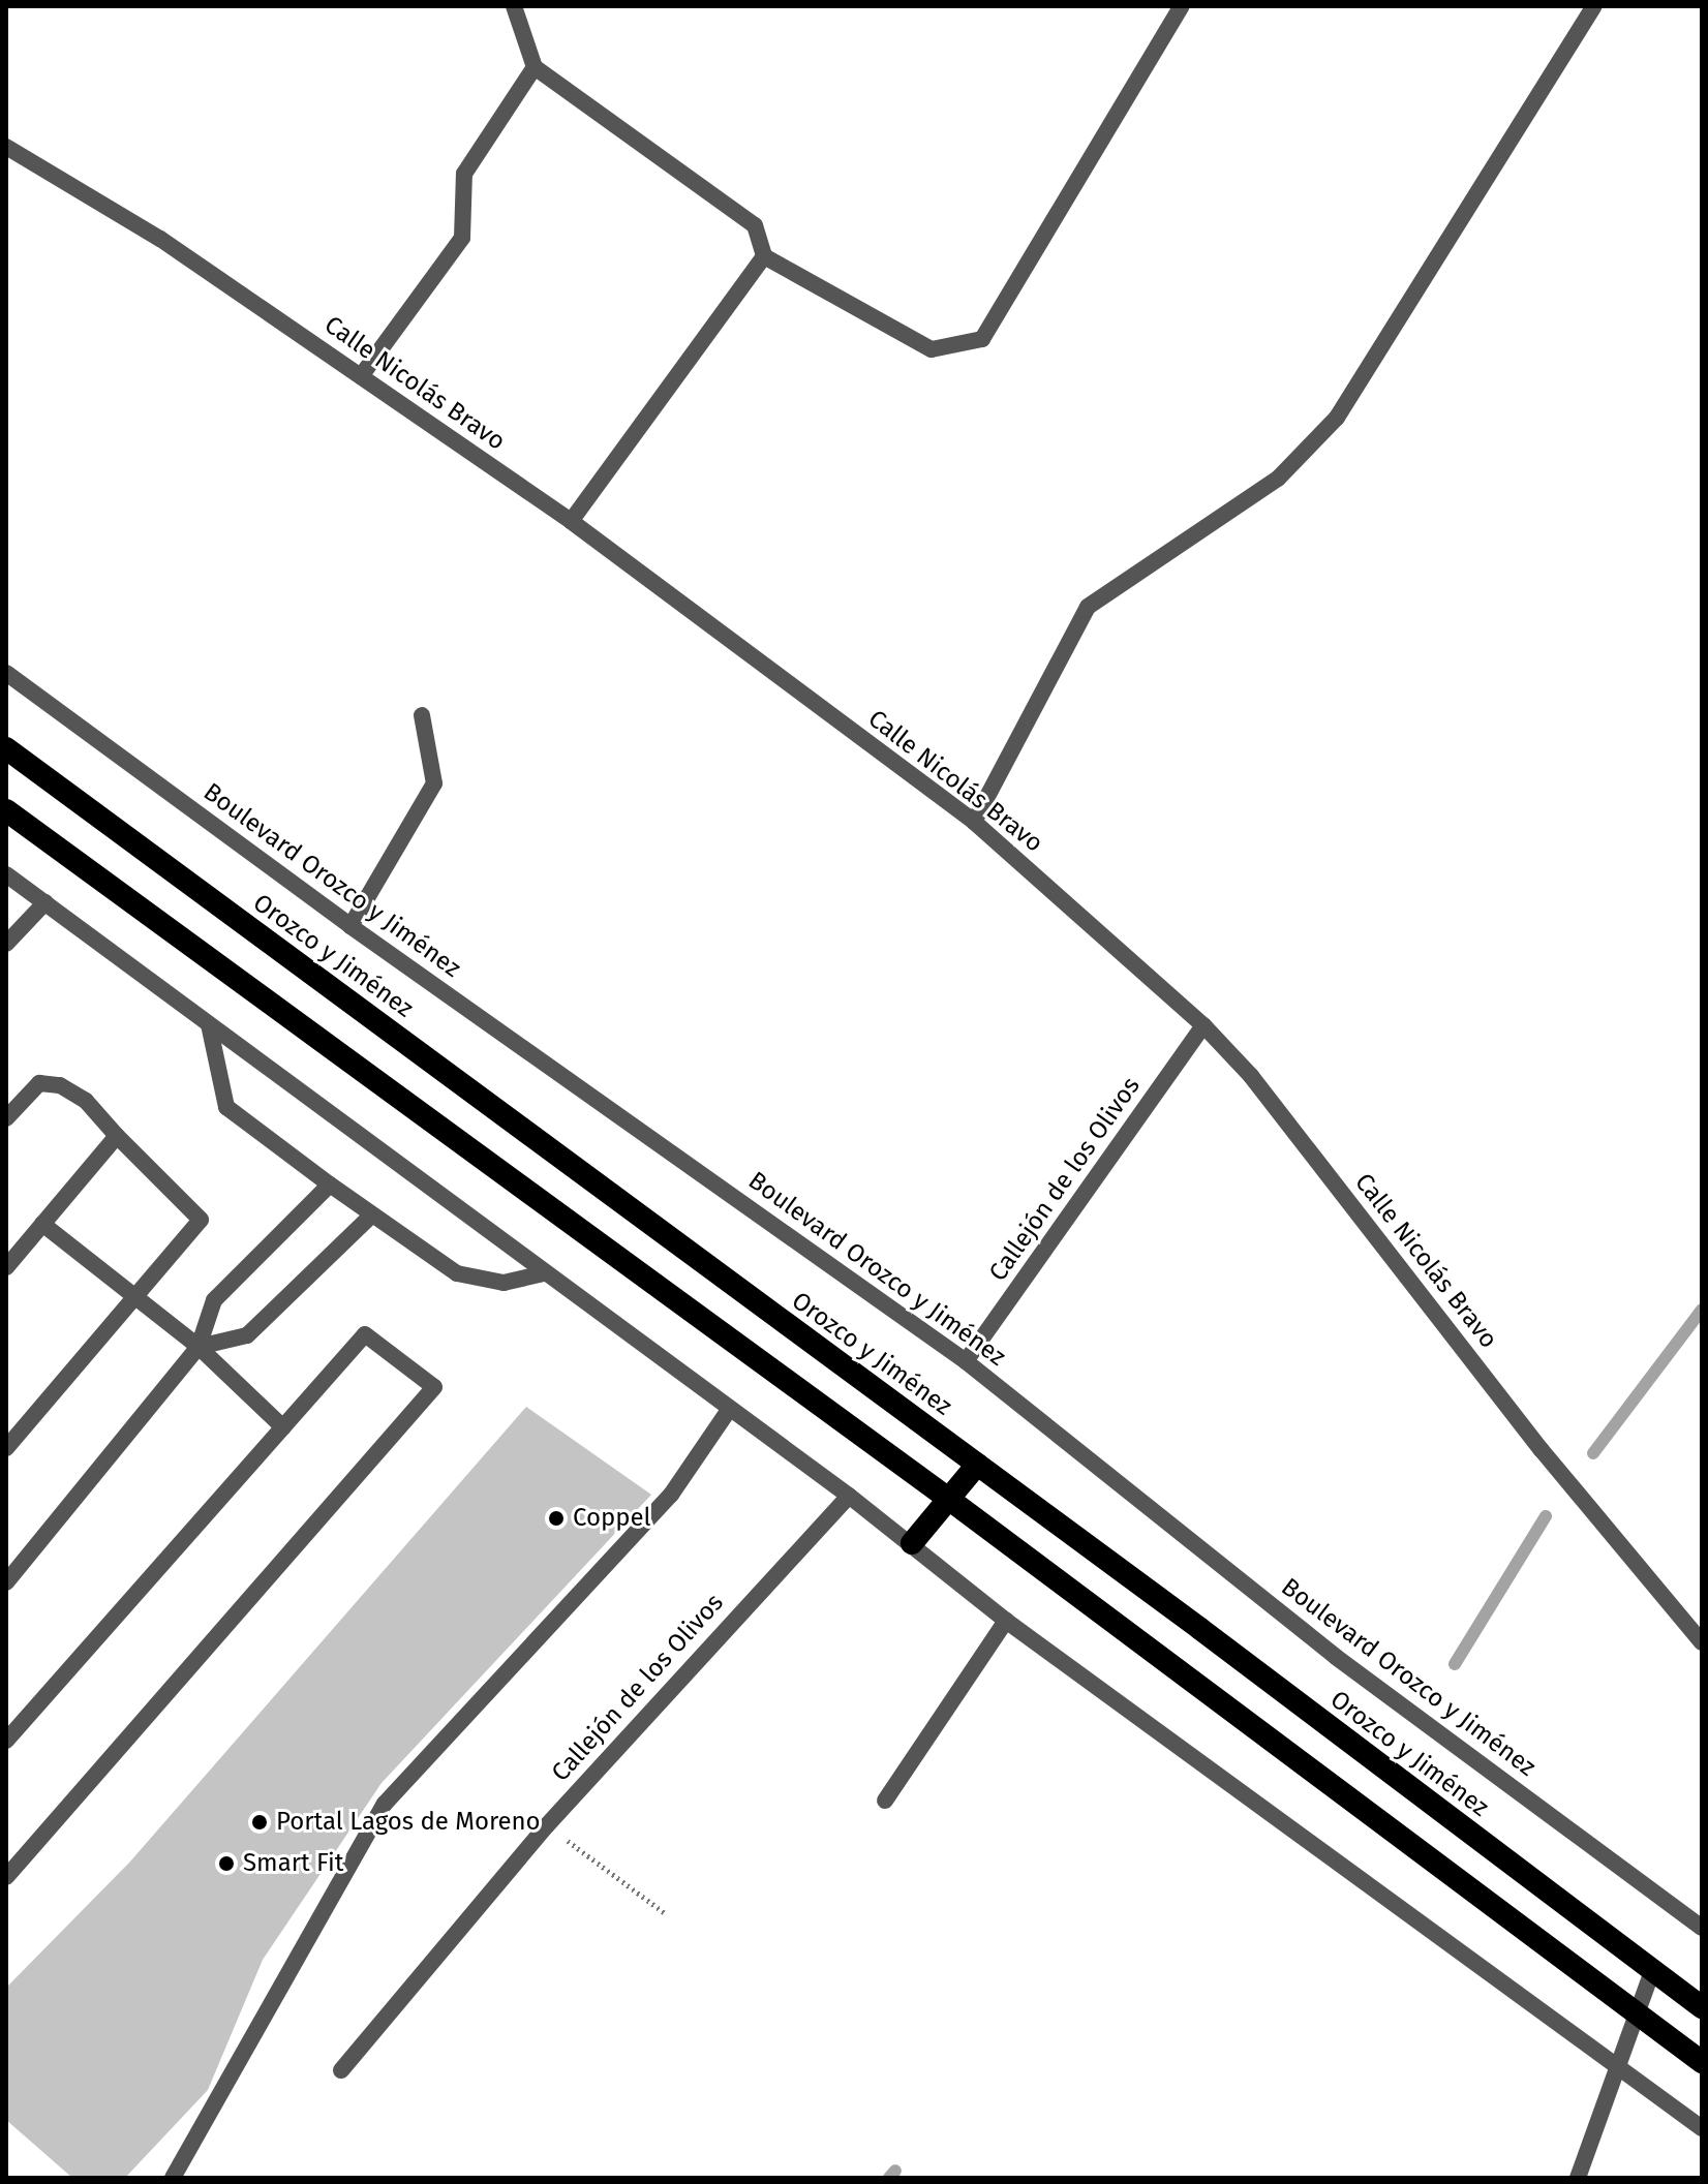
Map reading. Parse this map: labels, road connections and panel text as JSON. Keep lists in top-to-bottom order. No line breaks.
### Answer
{"streets":{"highway":["Orozco y Jiménez"],"street":["Calle Nicolás Bravo","Boulevard Orozco y Jiménez","Callejón de los Olivos"]},"crossings":[["Calle Nicolás Bravo","Callejón de los Olivos"],["Boulevard Orozco y Jiménez","Callejón de los Olivos"]],"places":["Coppel","Portal Lagos de Moreno","Smart Fit"]}
